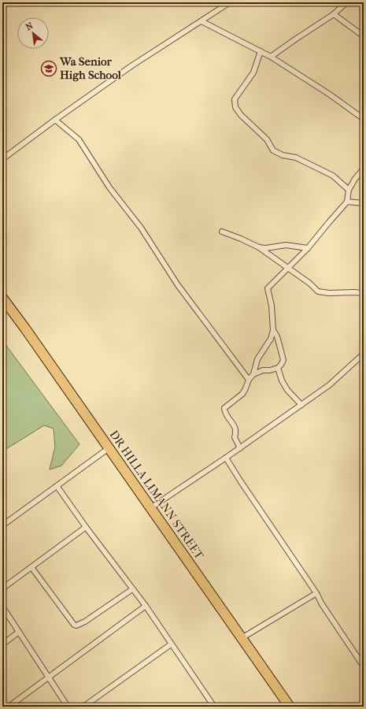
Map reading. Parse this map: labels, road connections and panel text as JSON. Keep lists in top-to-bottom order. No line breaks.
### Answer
{"streets":{"highway":["DR HILLA LIMANN STREET"]},"places":{"school or university":["Wa Senior High School"]},"north":"top left"}
